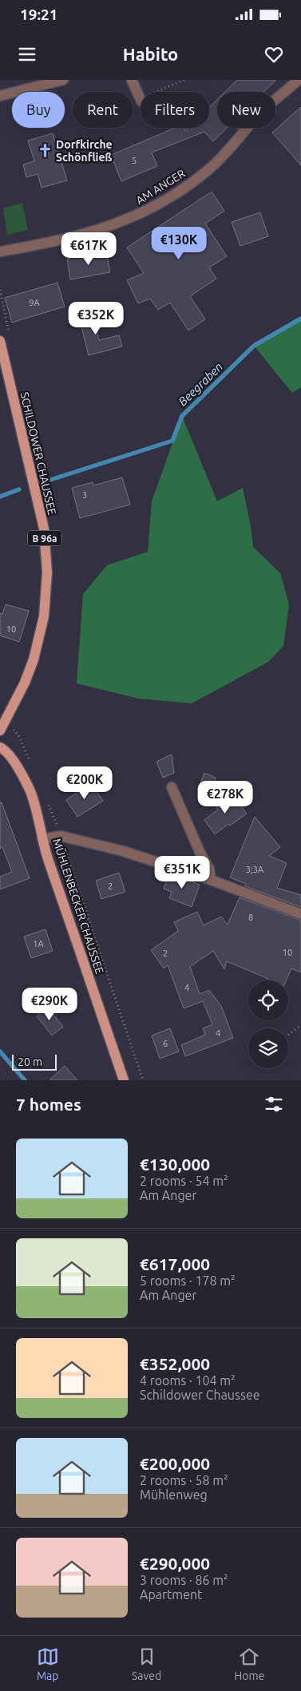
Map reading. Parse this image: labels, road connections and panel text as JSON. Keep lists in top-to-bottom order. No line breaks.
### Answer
{"streets":{"main road":["SCHILDOWER CHAUSSEE","B 96a","MÜHLENBECKER CHAUSSEE"],"street":["AM ANGER"]},"water":["Beegraben"],"places":{"church":["Dorfkirche Schönfließ"]},"house_numbers":["5","9A","3","10","3;3A","2","8","1A","10","2","4","4","6"],"scale_bar":"20 m","page":{"status":"19:21","header":"Habito","chip":["Buy","Rent","Filters","New"],"price":["€130K","€617K","€352K","€200K","€278K","€351K","€290K"],"scale":"20 m","heading":"7 homes","list":[{"name":"€130,000","note":"2 rooms · 54 m² · Am Anger"},{"name":"€617,000","note":"5 rooms · 178 m² · Am Anger"},{"name":"€352,000","note":"4 rooms · 104 m² · Schildower Chaussee"},{"name":"€200,000","note":"2 rooms · 58 m² · Mühlenweg"},{"name":"€290,000","note":"3 rooms · 86 m² · Apartment"}],"tabs":["Map","Saved","Home"]}}
